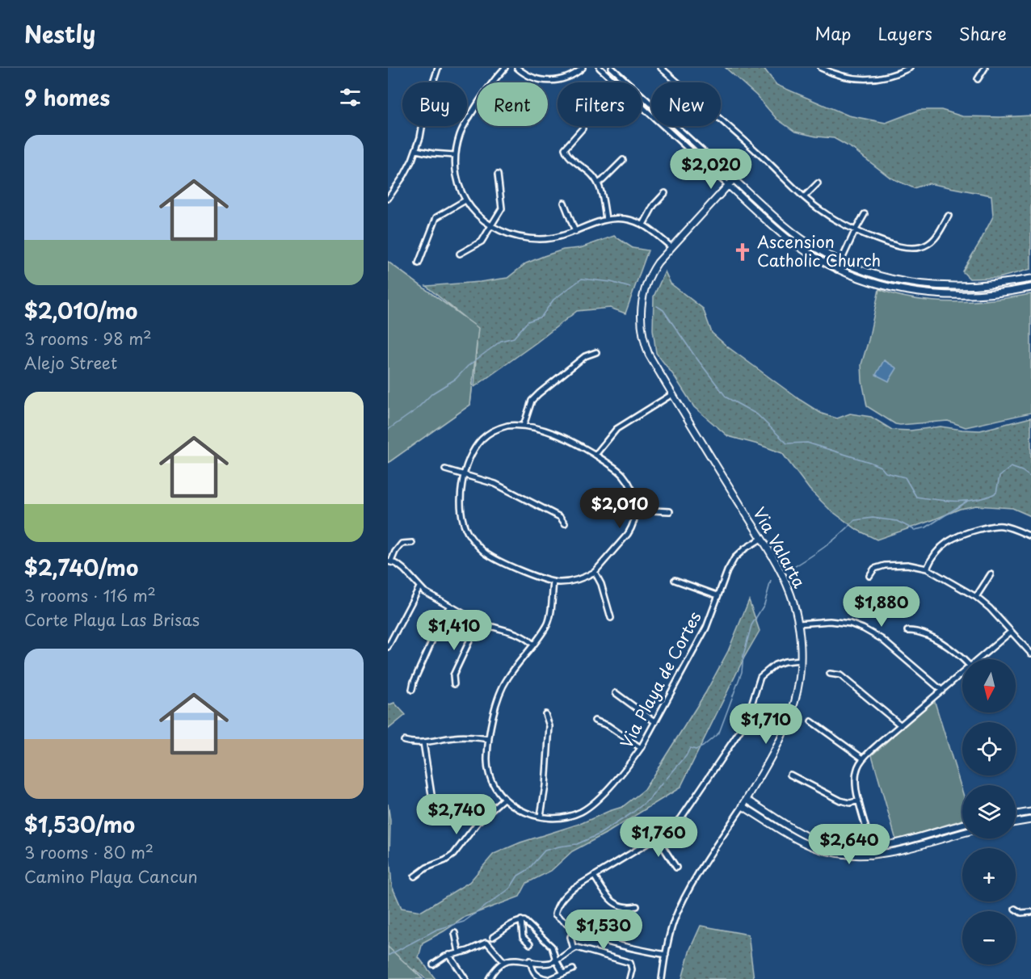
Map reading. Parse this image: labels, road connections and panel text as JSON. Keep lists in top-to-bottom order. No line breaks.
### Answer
{"streets":{"main road":["Via Valarta"],"street":["Via Playa de Cortes"]},"crossings":[["Via Valarta","Via Playa de Cortes"]],"places":{"church":["Ascension Catholic Church"]},"north":"bottom","page":{"header":"Nestly","nav":["Map","Layers","Share"],"heading":"9 homes","chip":["Buy","Rent","Filters","New"],"list":[{"name":"$2,010/mo","note":"3 rooms · 98 m² · Alejo Street"},{"name":"$2,740/mo","note":"3 rooms · 116 m² · Corte Playa Las Brisas"},{"name":"$1,530/mo","note":"3 rooms · 80 m² · Camino Playa Cancun"}],"price":["$2,020","$2,010","$1,880","$1,410","$1,710","$2,740","$1,760","$2,640","$1,530"],"map_buttons":["+","−"]}}
